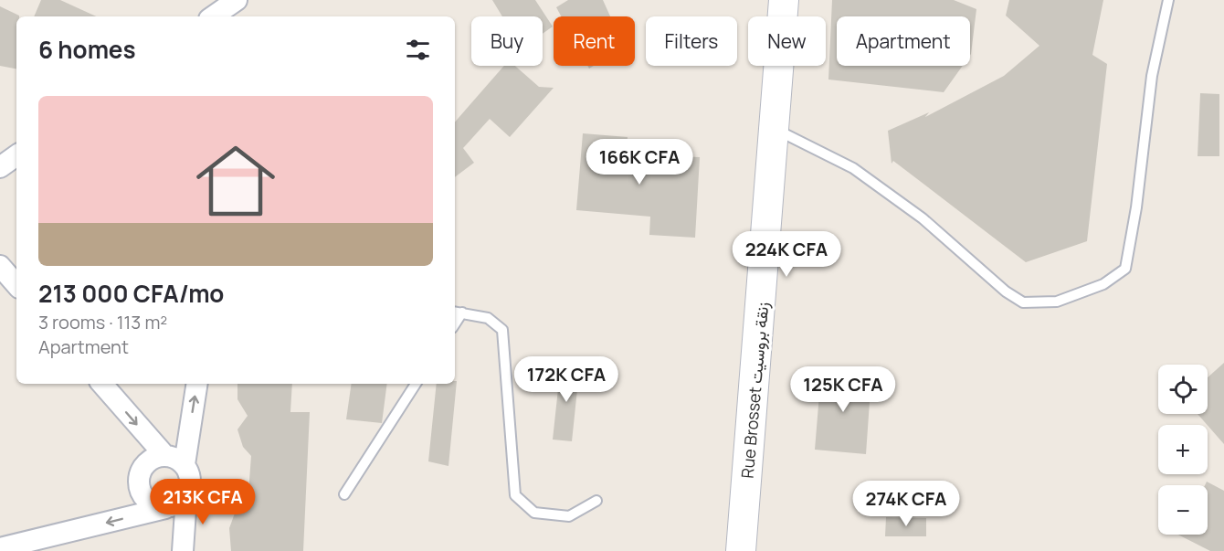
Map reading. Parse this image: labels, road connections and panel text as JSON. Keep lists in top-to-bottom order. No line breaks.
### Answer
{"streets":{"main road":["Rue Brosset زنقة بروسيت"]},"page":{"chip":["Buy","Rent","Filters","New","Apartment"],"heading":"6 homes","list":[{"name":"213 000 CFA/mo","note":"3 rooms · 113 m² · Apartment"}],"price":["166K CFA","224K CFA","172K CFA","125K CFA","213K CFA","274K CFA"],"map_buttons":["+","−"]}}
